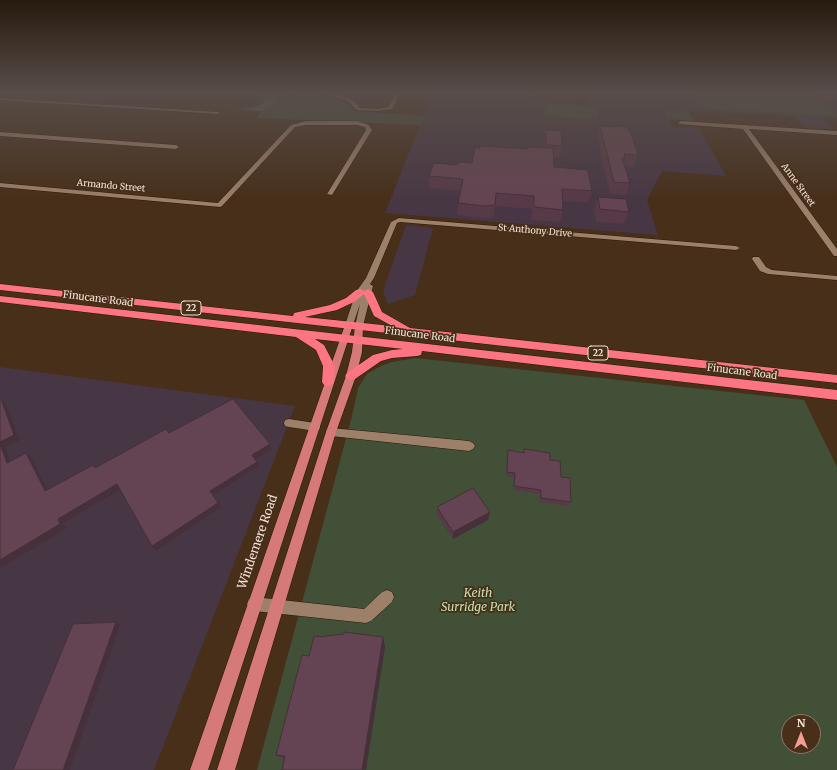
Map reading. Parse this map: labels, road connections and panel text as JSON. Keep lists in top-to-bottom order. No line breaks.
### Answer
{"streets":{"highway":["Finucane Road","22"],"main road":["Windemere Road"],"street":["Anne Street","Armando Street","St Anthony Drive"]},"crossings":[["St Anthony Drive","Finucane Road"],["St Anthony Drive","Windemere Road"],["Finucane Road","Windemere Road"]],"parks":["Keith Surridge Park"],"north":"top"}
